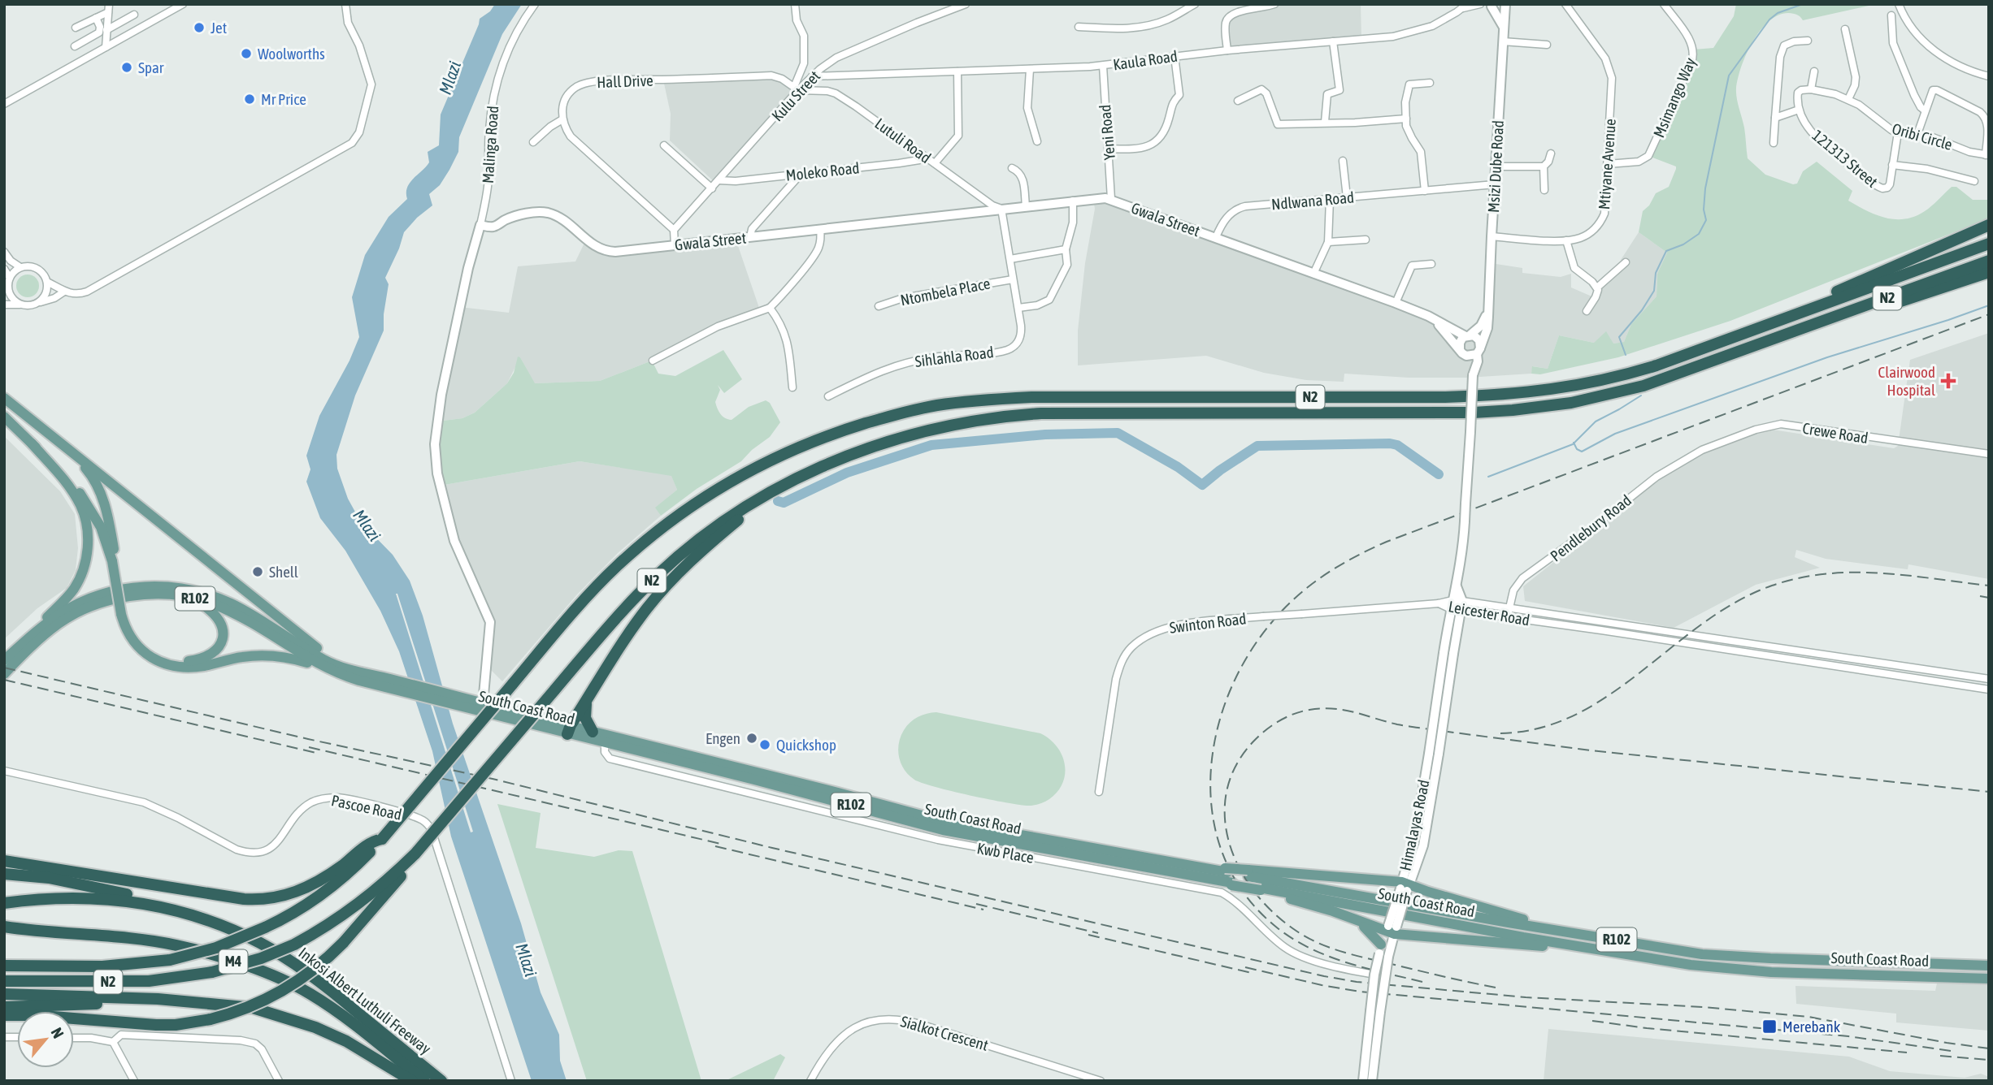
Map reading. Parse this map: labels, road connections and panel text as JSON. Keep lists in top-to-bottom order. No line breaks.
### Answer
{"streets":{"highway":["N2","M4","Inkosi Albert Luthuli Freeway"],"main road":["R102","South Coast Road"],"street":["Kaula Road","Hall Drive","Kulu Street","Msimango Way","Yeni Road","Oribi Circle","Lutuli Road","Malinga Road","121313 Street","Mtiyane Avenue","Msizi Dube Road","Moleko Road","Ndlwana Road","Gwala Street","Ntombela Place","Sihlahla Road","Crewe Road","Pendlebury Road","Leicester Road","Swinton Road","Pascoe Road","Himalayas Road","Kwb Place","Sialkot Crescent"]},"crossings":[["Kaula Road","Kulu Street"],["Kaula Road","Yeni Road"],["Hall Drive","Kulu Street"],["Hall Drive","Lutuli Road"],["Kulu Street","Lutuli Road"],["Kulu Street","Moleko Road"],["Msimango Way","Mtiyane Avenue"],["Yeni Road","Gwala Street"],["Oribi Circle","121313 Street"],["Lutuli Road","Moleko Road"],["Lutuli Road","Gwala Street"],["Lutuli Road","Sihlahla Road"],["Malinga Road","Gwala Street"],["Mtiyane Avenue","Msizi Dube Road"],["Msizi Dube Road","Ndlwana Road"],["Msizi Dube Road","Gwala Street"],["Msizi Dube Road","Leicester Road"],["Msizi Dube Road","Himalayas Road"],["Ndlwana Road","Gwala Street"],["Gwala Street","Sihlahla Road"],["Ntombela Place","Sihlahla Road"],["Crewe Road","Pendlebury Road"],["Pendlebury Road","Leicester Road"],["Leicester Road","Swinton Road"],["Leicester Road","Himalayas Road"],["South Coast Road","Kwb Place"],["Himalayas Road","Kwb Place"]],"water":["Mlazi"],"places":{"other":["Jet","Woolworths","Spar","Mr Price","Shell","Engen","Quickshop"],"health":["Clairwood Hospital"],"transit":["Merebank"]},"north":"top right"}
